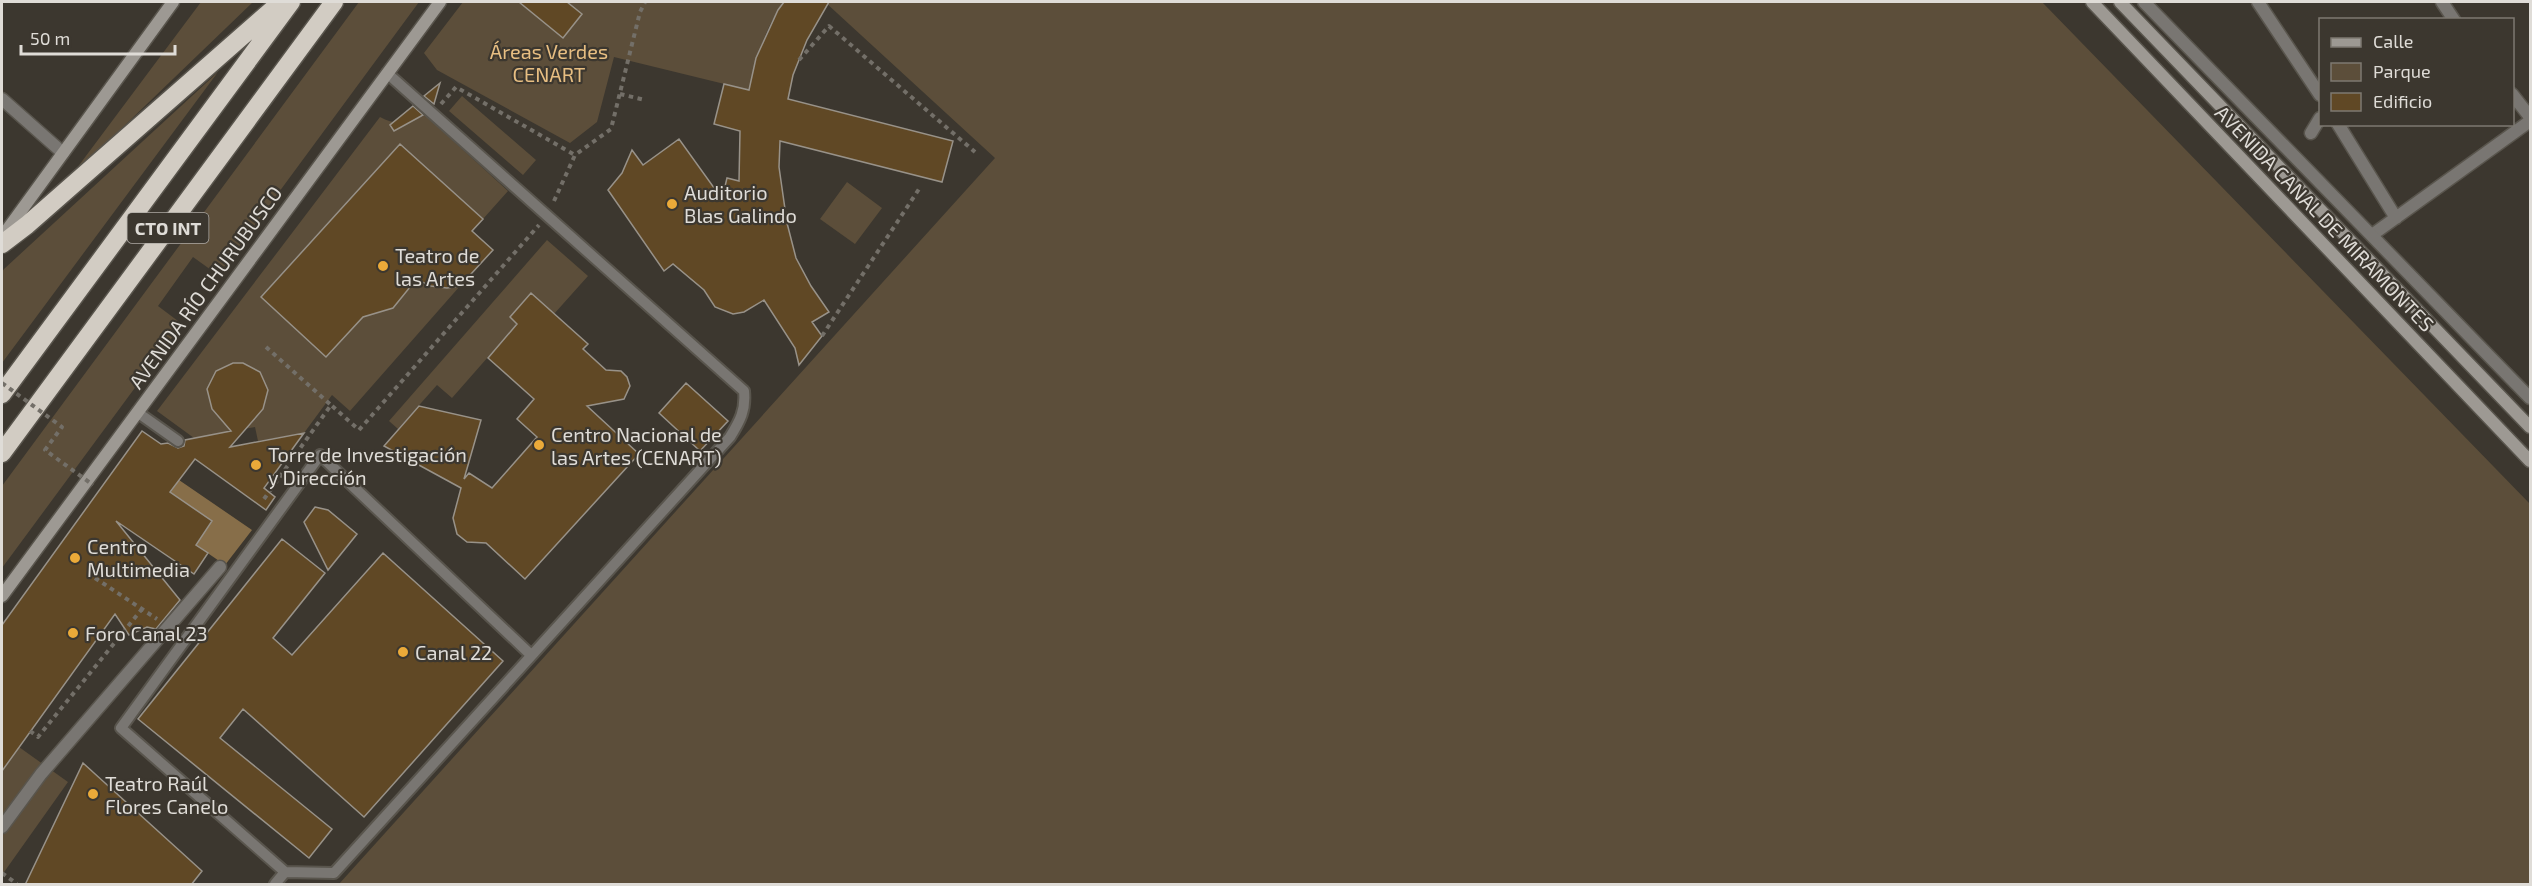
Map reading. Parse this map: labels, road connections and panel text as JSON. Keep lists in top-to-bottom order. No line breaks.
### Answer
{"streets":{"highway":["CTO INT"],"main road":["AVENIDA CANAL DE MIRAMONTES","AVENIDA RÍO CHURUBUSCO"]},"parks":["Áreas Verdes CENART"],"places":["Auditorio Blas Galindo","Teatro de las Artes","Centro Nacional de las Artes (CENART)","Torre de Investigación y Dirección","Centro Multimedia","Foro Canal 23","Canal 22","Teatro Raúl Flores Canelo"],"legend":["Calle","Parque","Edificio"],"scale_bar":"50 m"}
